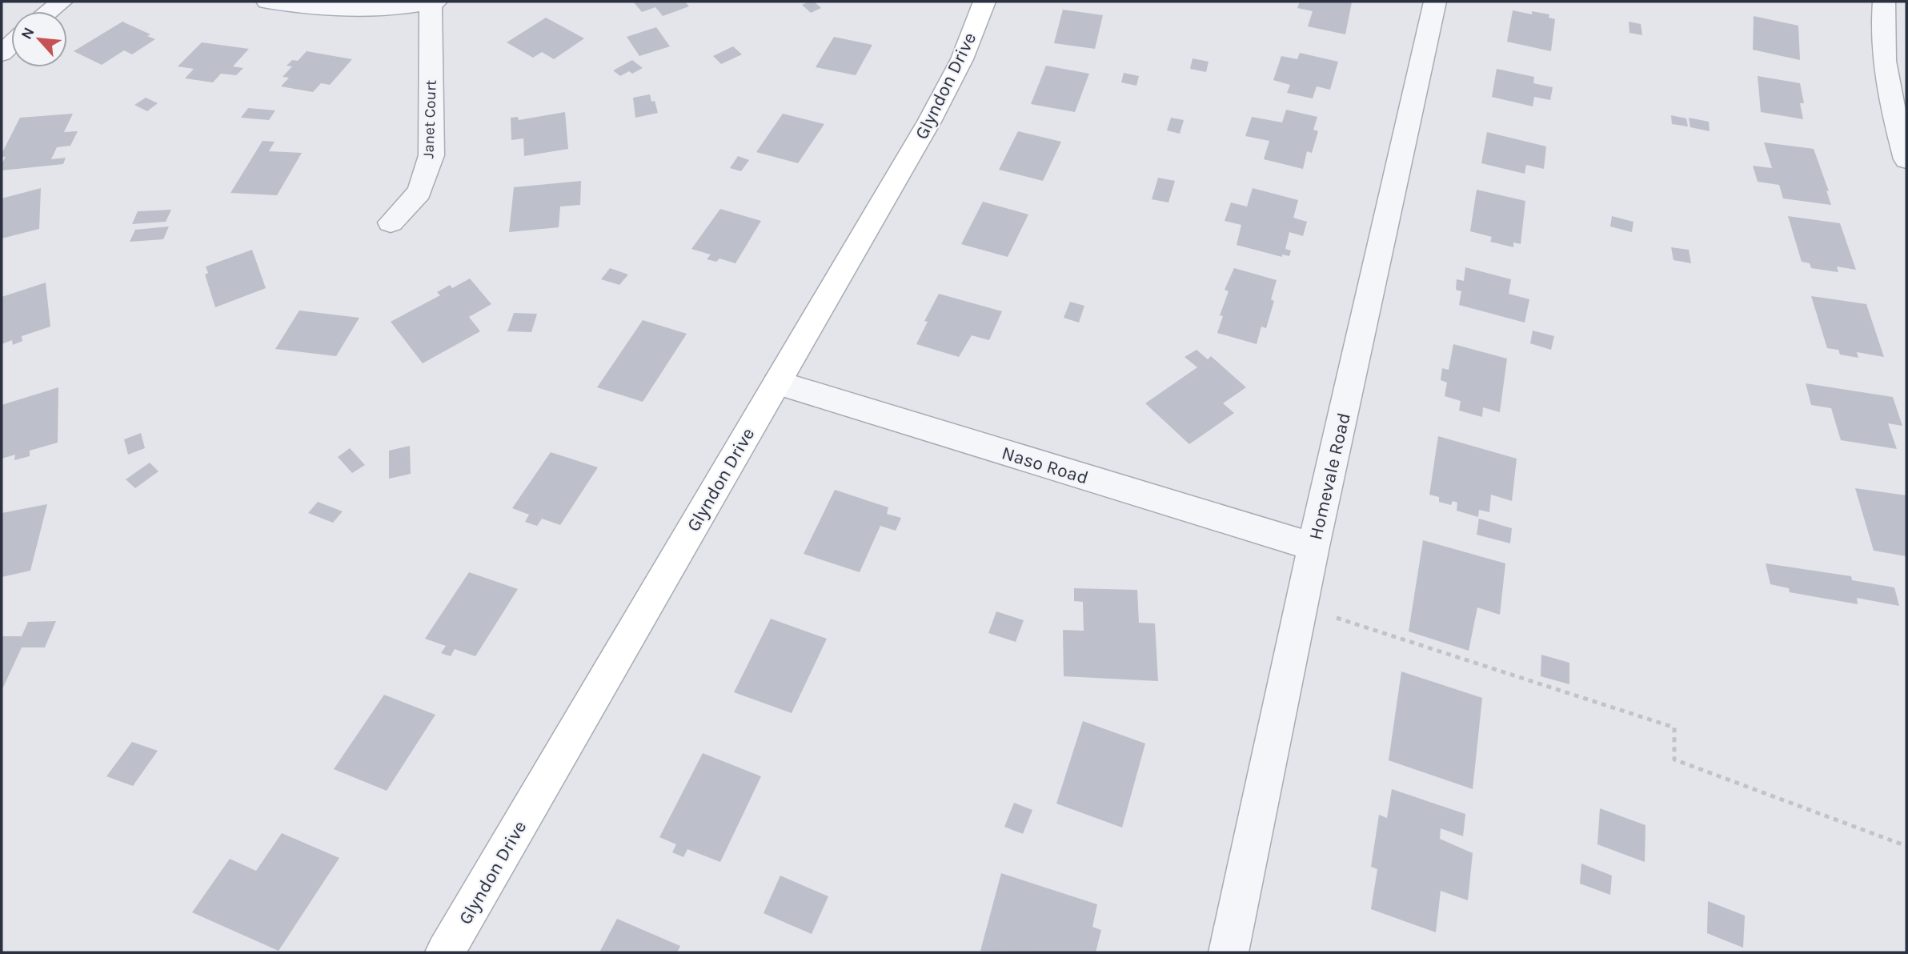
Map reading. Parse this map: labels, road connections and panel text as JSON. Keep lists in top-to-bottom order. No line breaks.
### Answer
{"streets":{"street":["Glyndon Drive","Janet Court","Naso Road","Homevale Road"]},"crossings":[["Glyndon Drive","Naso Road"],["Naso Road","Homevale Road"]],"north":"top left"}
